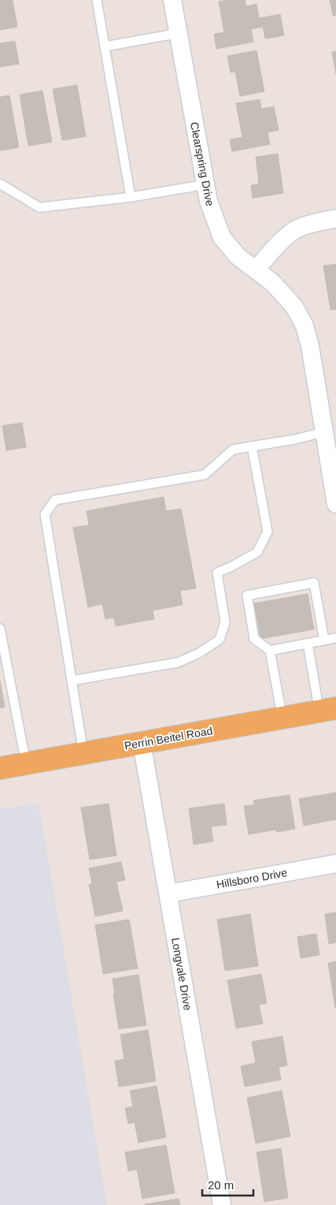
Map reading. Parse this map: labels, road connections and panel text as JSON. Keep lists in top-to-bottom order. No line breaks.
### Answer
{"streets":{"main road":["Perrin Beitel Road"],"street":["Clearspring Drive","Hillsboro Drive","Longvale Drive"]},"crossings":[["Perrin Beitel Road","Longvale Drive"],["Hillsboro Drive","Longvale Drive"]],"scale_bar":"20 m"}
